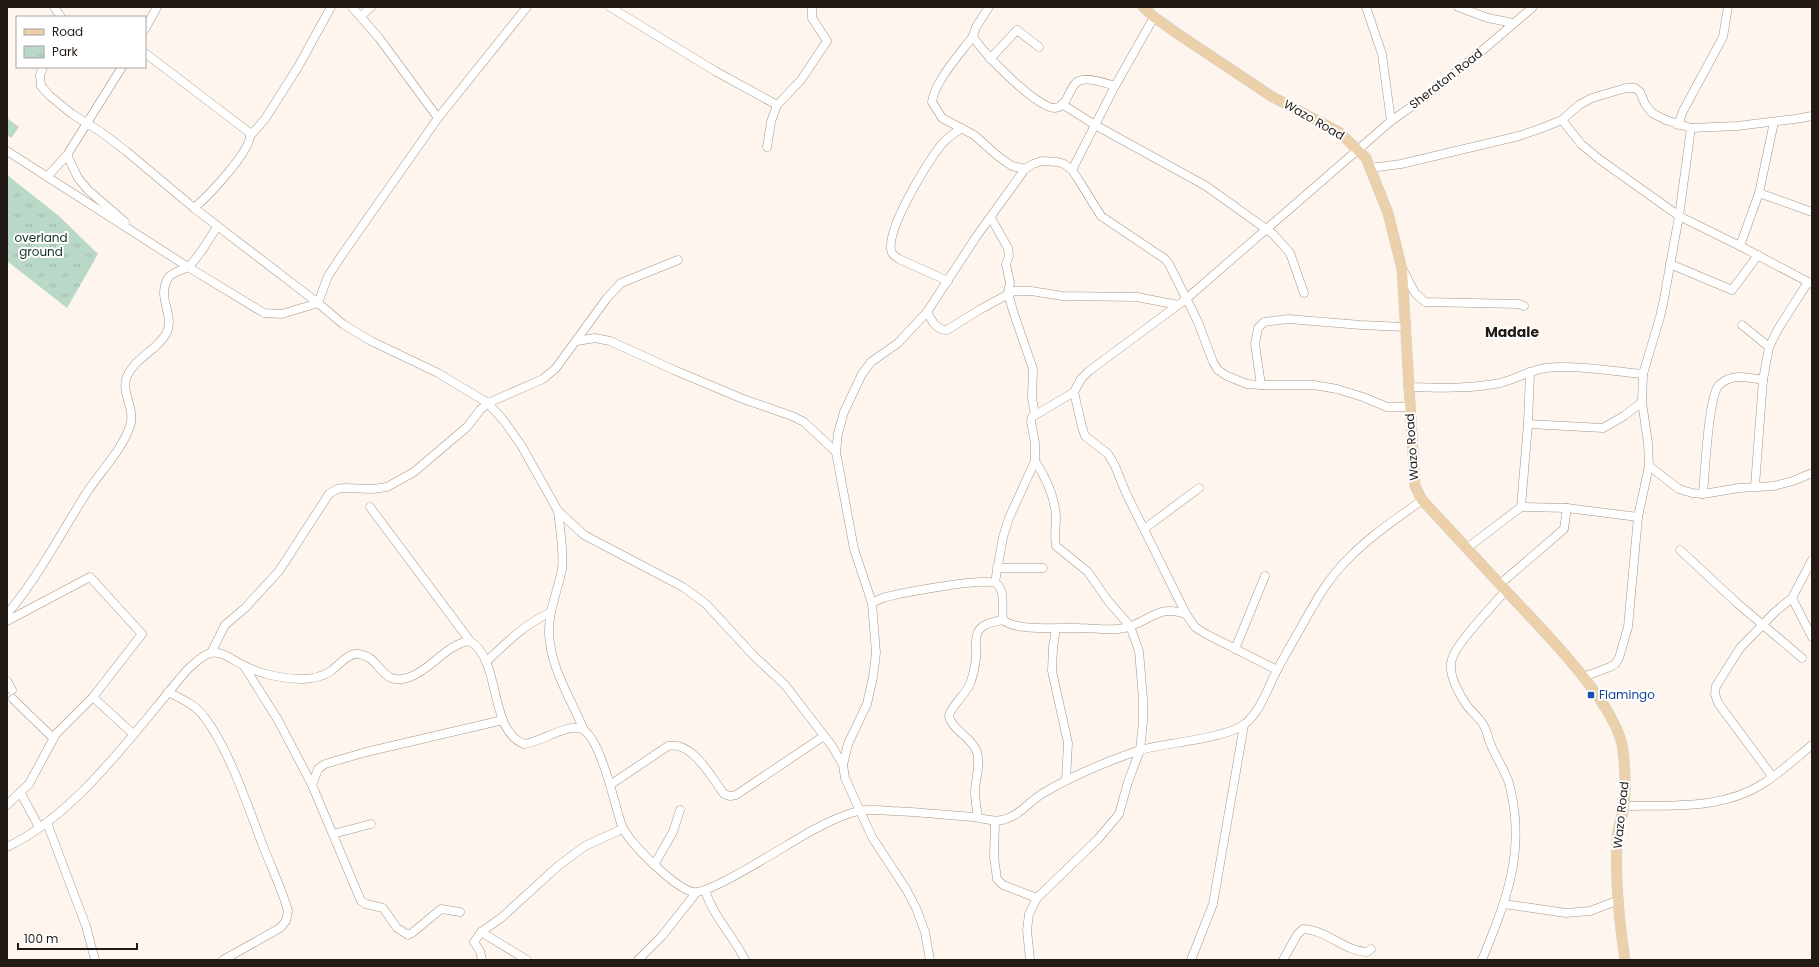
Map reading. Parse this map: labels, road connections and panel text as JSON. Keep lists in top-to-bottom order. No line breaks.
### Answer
{"streets":{"main road":["Wazo Road"],"street":["Sheraton Road"]},"crossings":[["Sheraton Road","Wazo Road"]],"districts":["Madale"],"parks":["overland ground"],"places":{"transit":["Flamingo"]},"legend":["Road","Park"],"scale_bar":"100 m"}
